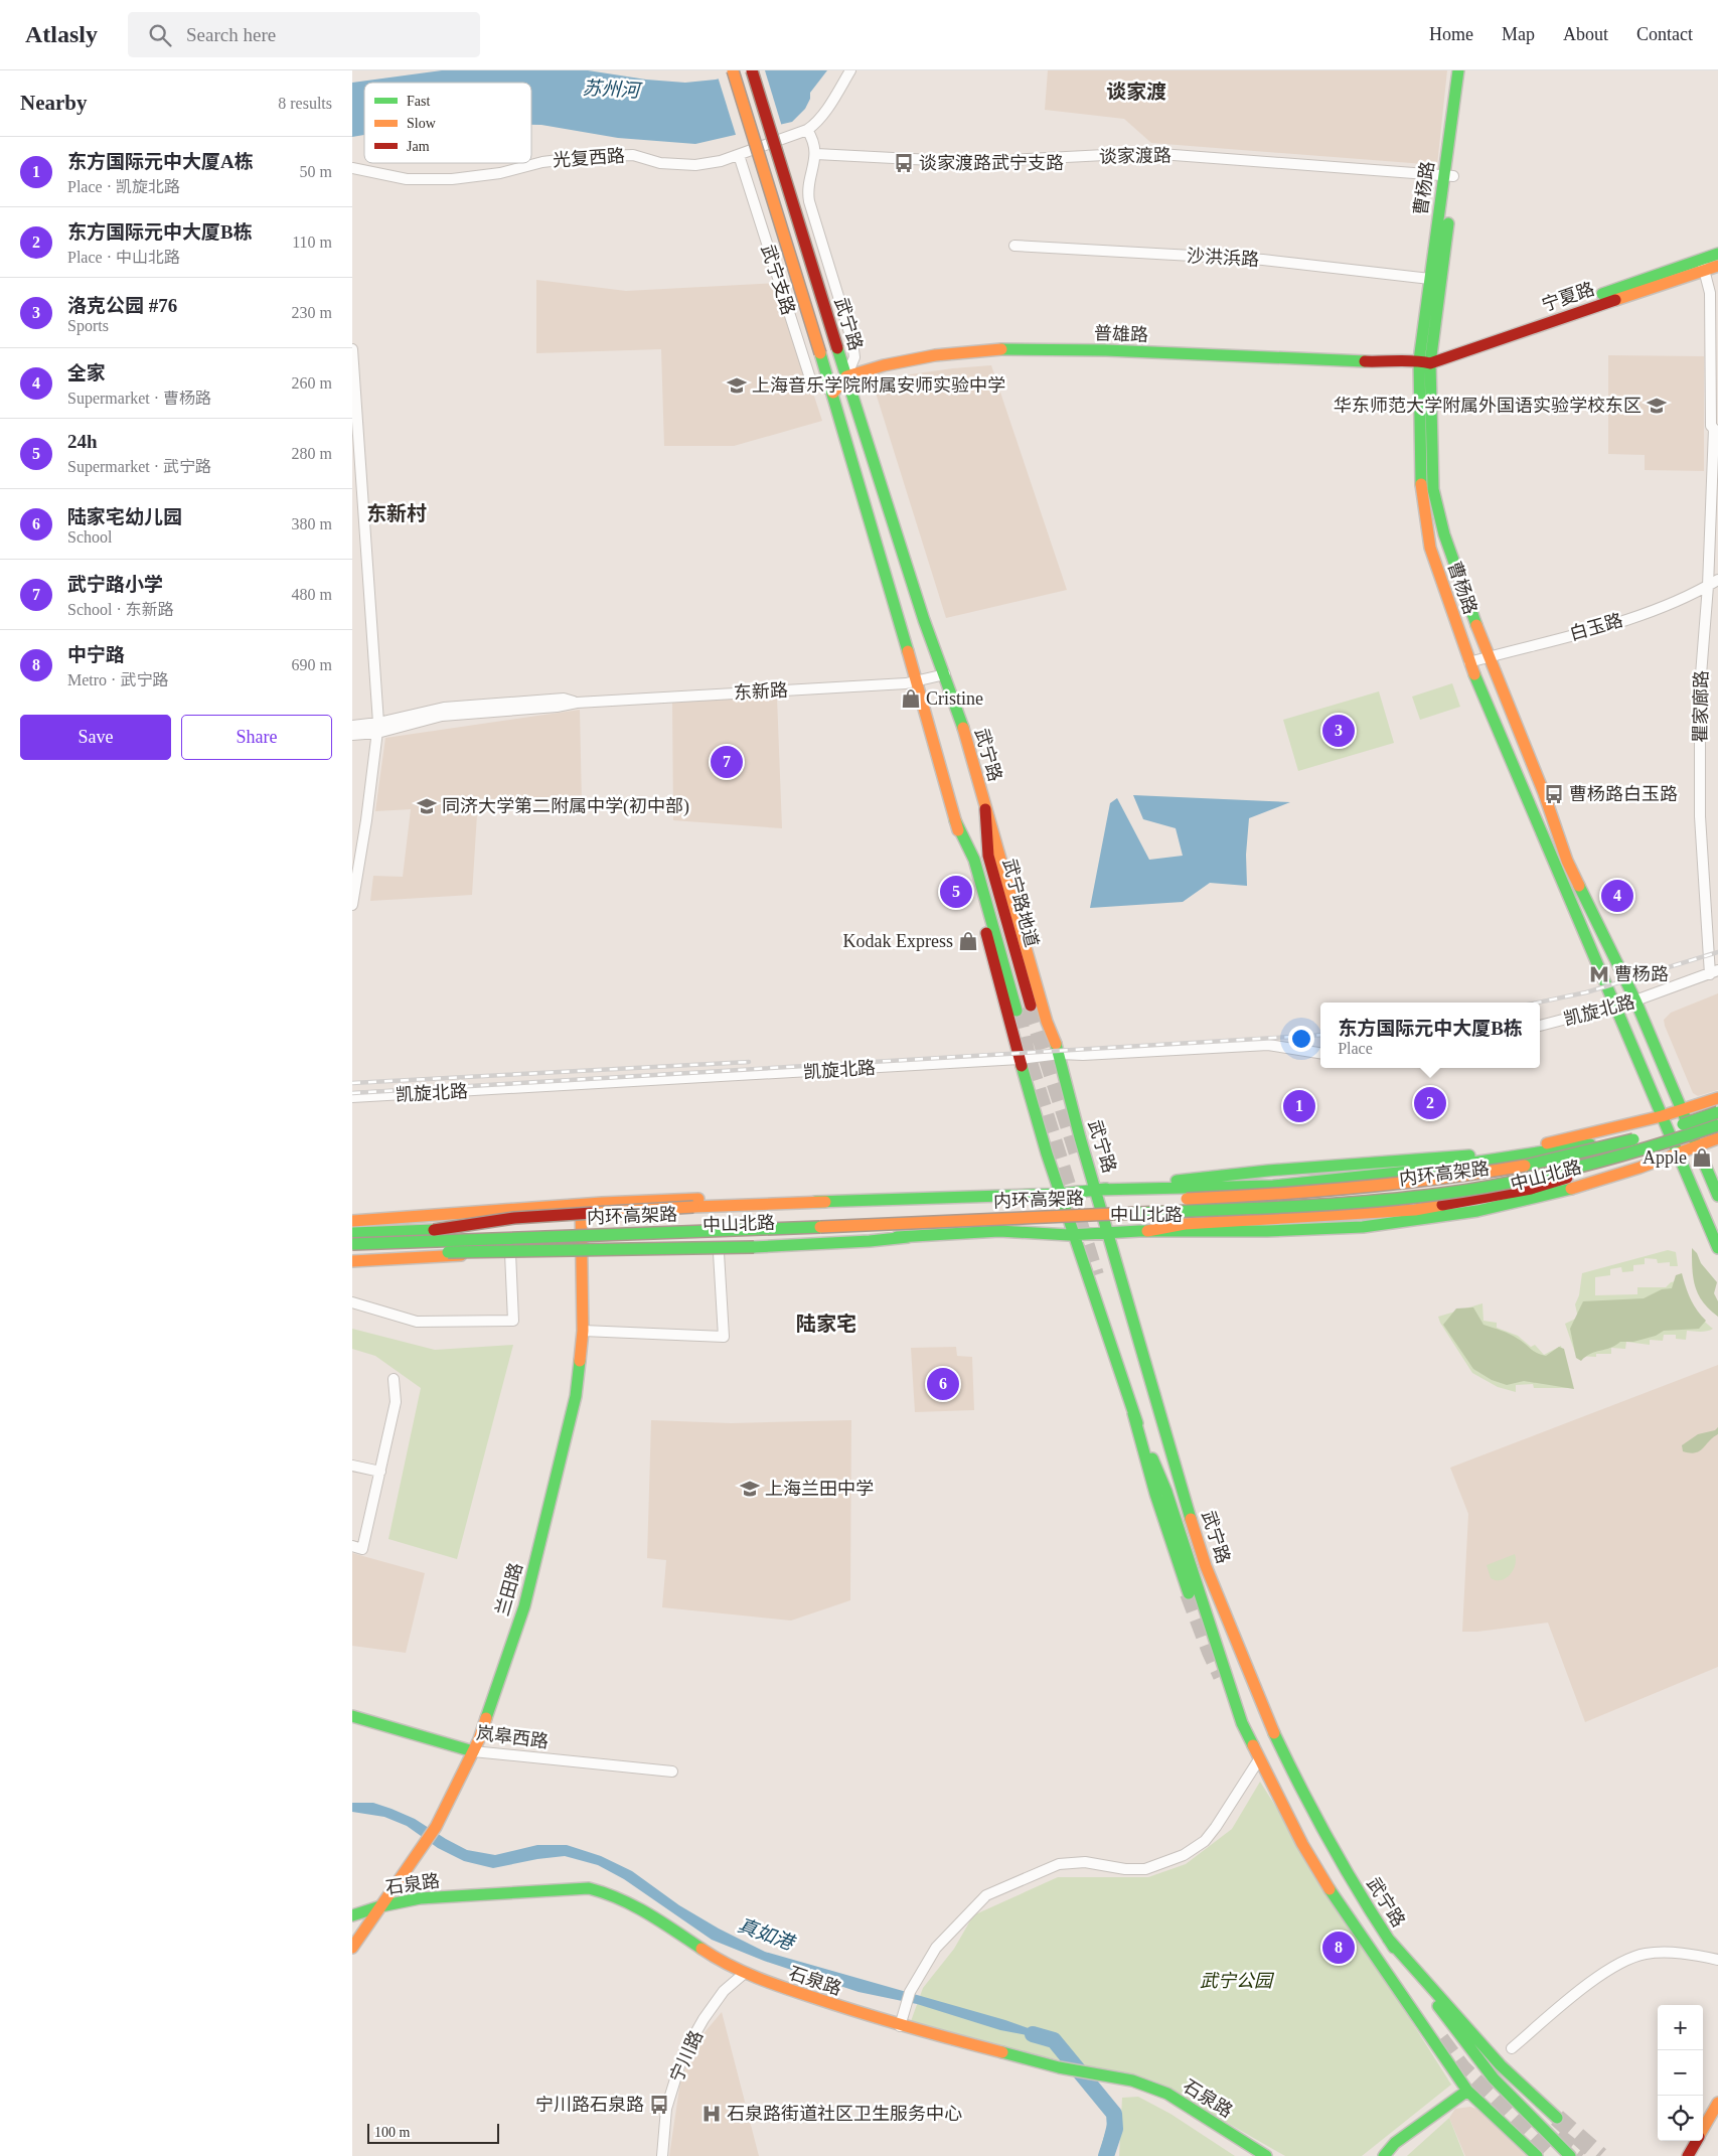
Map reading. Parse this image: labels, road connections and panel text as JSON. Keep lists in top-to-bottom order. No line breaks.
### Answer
{"streets":{"main road":["曹杨路","宁夏路","武宁路","普雄路","武宁路地道","内环高架路","中山北路","兰田路","岚皋西路","石泉路"],"street":["谈家渡路","光复西路","沙洪浜路","武宁支路","白玉路","东新路","瞿家廊路","凯旋北路","宁川路"]},"crossings":[["谈家渡路","曹杨路"],["光复西路","武宁支路"],["曹杨路","沙洪浜路"],["曹杨路","宁夏路"],["曹杨路","普雄路"],["曹杨路","白玉路"],["曹杨路","凯旋北路"],["曹杨路","中山北路"],["武宁支路","武宁路"],["宁夏路","普雄路"],["宁夏路","瞿家廊路"],["武宁路","普雄路"],["武宁路","东新路"],["武宁路","武宁路地道"],["武宁路","凯旋北路"],["武宁路","中山北路"],["白玉路","瞿家廊路"],["瞿家廊路","凯旋北路"],["中山北路","兰田路"],["兰田路","岚皋西路"],["兰田路","石泉路"],["石泉路","宁川路"]],"districts":["谈家渡","东新村","陆家宅"],"water":["苏州河","真如港"],"parks":["武宁公园"],"places":{"bus stop":["谈家渡路武宁支路","曹杨路白玉路","宁川路石泉路"],"school or university":["上海音乐学院附属安师实验中学","华东师范大学附属外国语实验学校东区","同济大学第二附属中学(初中部)","上海兰田中学"],"shop":["Cristine","Kodak Express","Apple"],"metro station":["曹杨路"],"hospital":["石泉路街道社区卫生服务中心"]},"legend":["Fast","Slow","Jam"],"scale_bar":"100 m","page":{"header":"Atlasly","search":"Search here","nav":["Home","Map","About","Contact"],"heading":["Nearby","8 results"],"list":[{"mark":"1","name":"东方国际元中大厦A栋","note":"Place · 凯旋北路","value":"50 m"},{"mark":"2","name":"东方国际元中大厦B栋","note":"Place · 中山北路","value":"110 m"},{"mark":"3","name":"洛克公园 #76","note":"Sports","value":"230 m"},{"mark":"4","name":"全家","note":"Supermarket · 曹杨路","value":"260 m"},{"mark":"5","name":"24h","note":"Supermarket · 武宁路","value":"280 m"},{"mark":"6","name":"陆家宅幼儿园","note":"School","value":"380 m"},{"mark":"7","name":"武宁路小学","note":"School · 东新路","value":"480 m"},{"mark":"8","name":"中宁路","note":"Metro · 武宁路","value":"690 m"}],"buttons":["Save","Share"],"pins":["3","7","5","4","2","1","6","8"],"popup":["东方国际元中大厦B栋","Place"],"map_buttons":["+","−"],"scale":"100 m"}}
